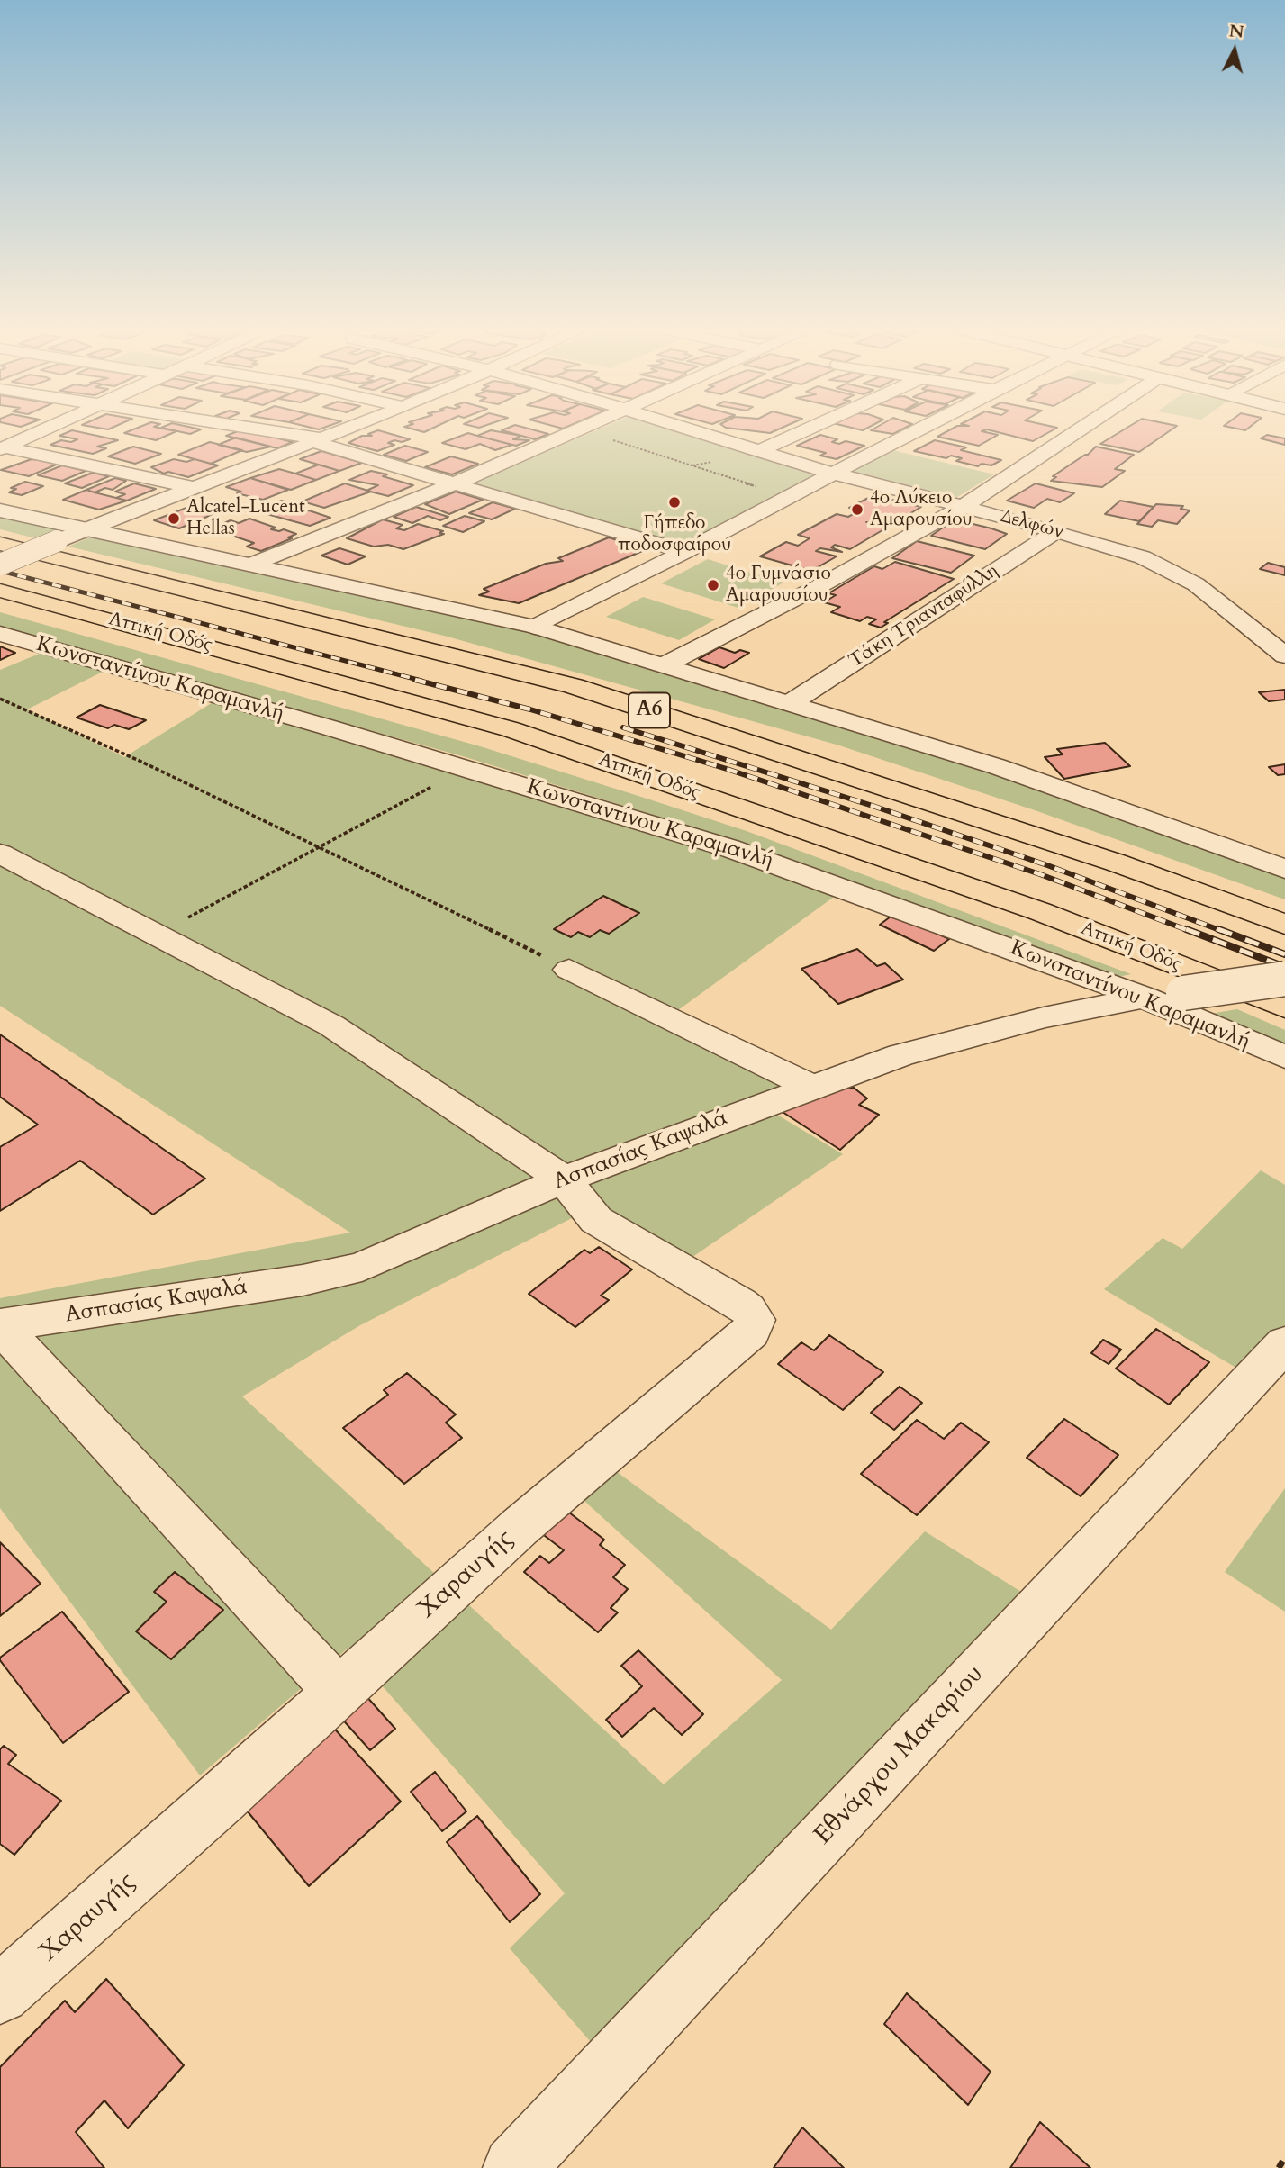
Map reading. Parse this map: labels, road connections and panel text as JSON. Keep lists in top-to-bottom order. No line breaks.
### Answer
{"streets":{"highway":["Αττική Οδός","Α6"],"street":["Δελφών","Τάκη Τριανταφύλλη","Κωνσταντίνου Καραμανλή","Ασπασίας Καψαλά","Χαραυγής","Εθνάρχου Μακαρίου"]},"crossings":[["Δελφών","Τάκη Τριανταφύλλη"],["Κωνσταντίνου Καραμανλή","Ασπασίας Καψαλά"],["Ασπασίας Καψαλά","Χαραυγής"]],"places":["Γήπεδο ποδοσφαίρου","4ο Λύκειο Αμαρουσίου","Alcatel-Lucent Hellas","4ο Γυμνάσιο Αμαρουσίου"],"north":"top"}
